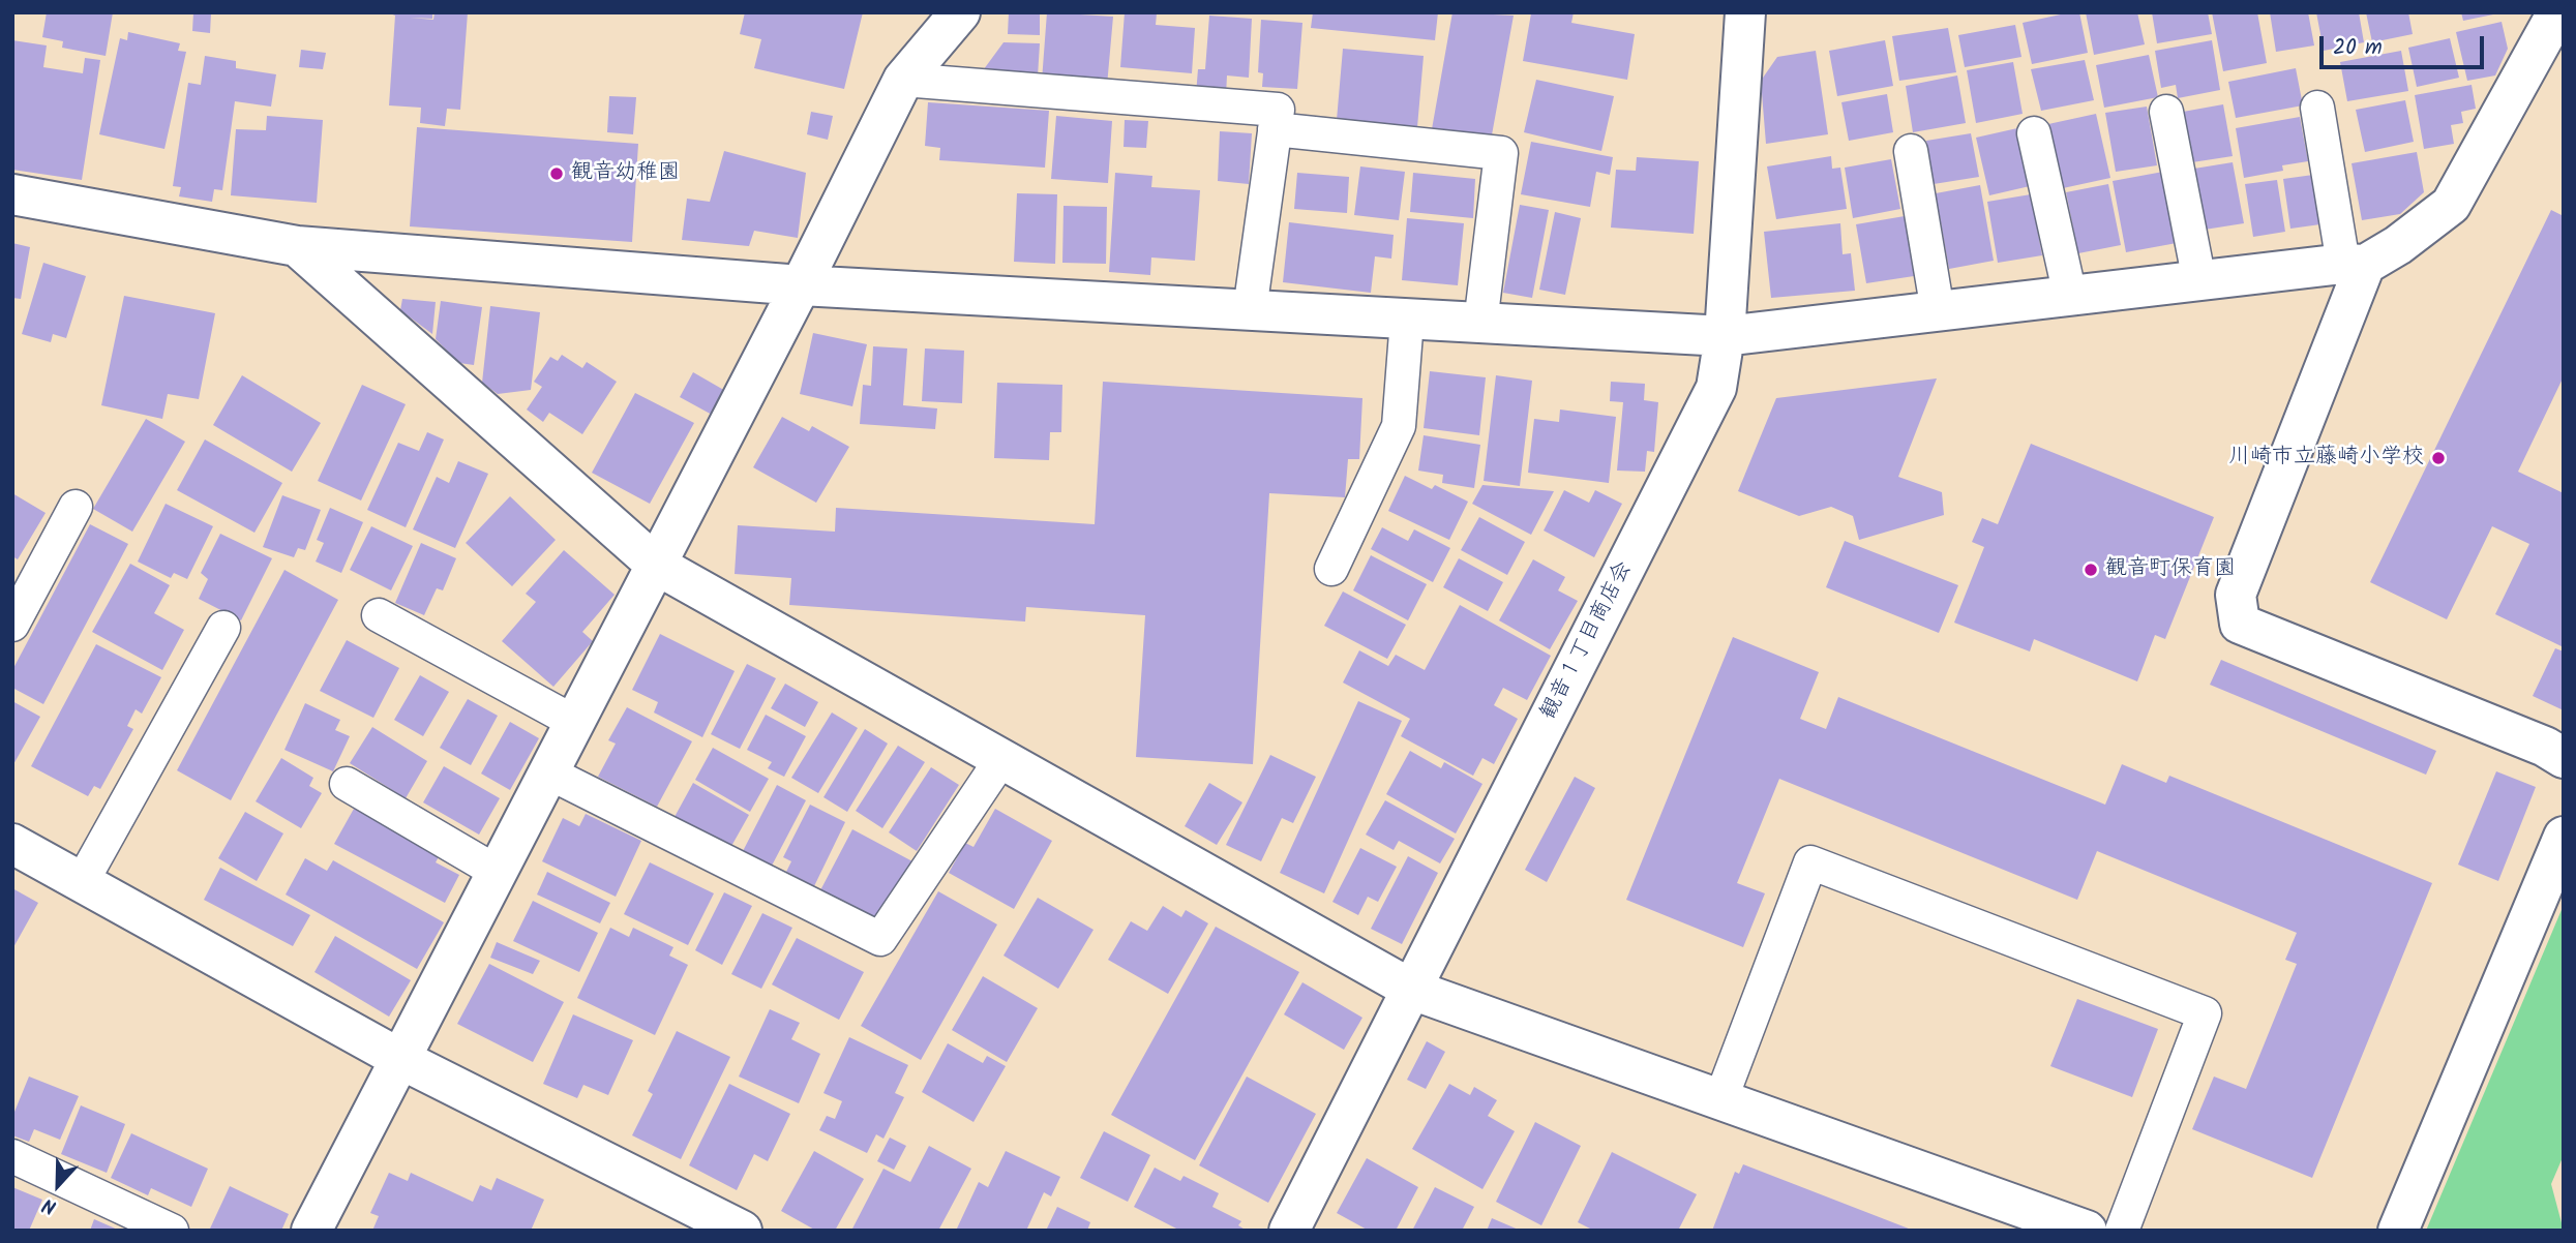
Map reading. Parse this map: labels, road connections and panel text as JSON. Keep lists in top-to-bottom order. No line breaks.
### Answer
{"streets":{"street":["観音１丁目商店会"]},"places":["観音幼稚園","川崎市立藤崎小学校","観音町保育園"],"scale_bar":"20 m","north":"bottom"}
